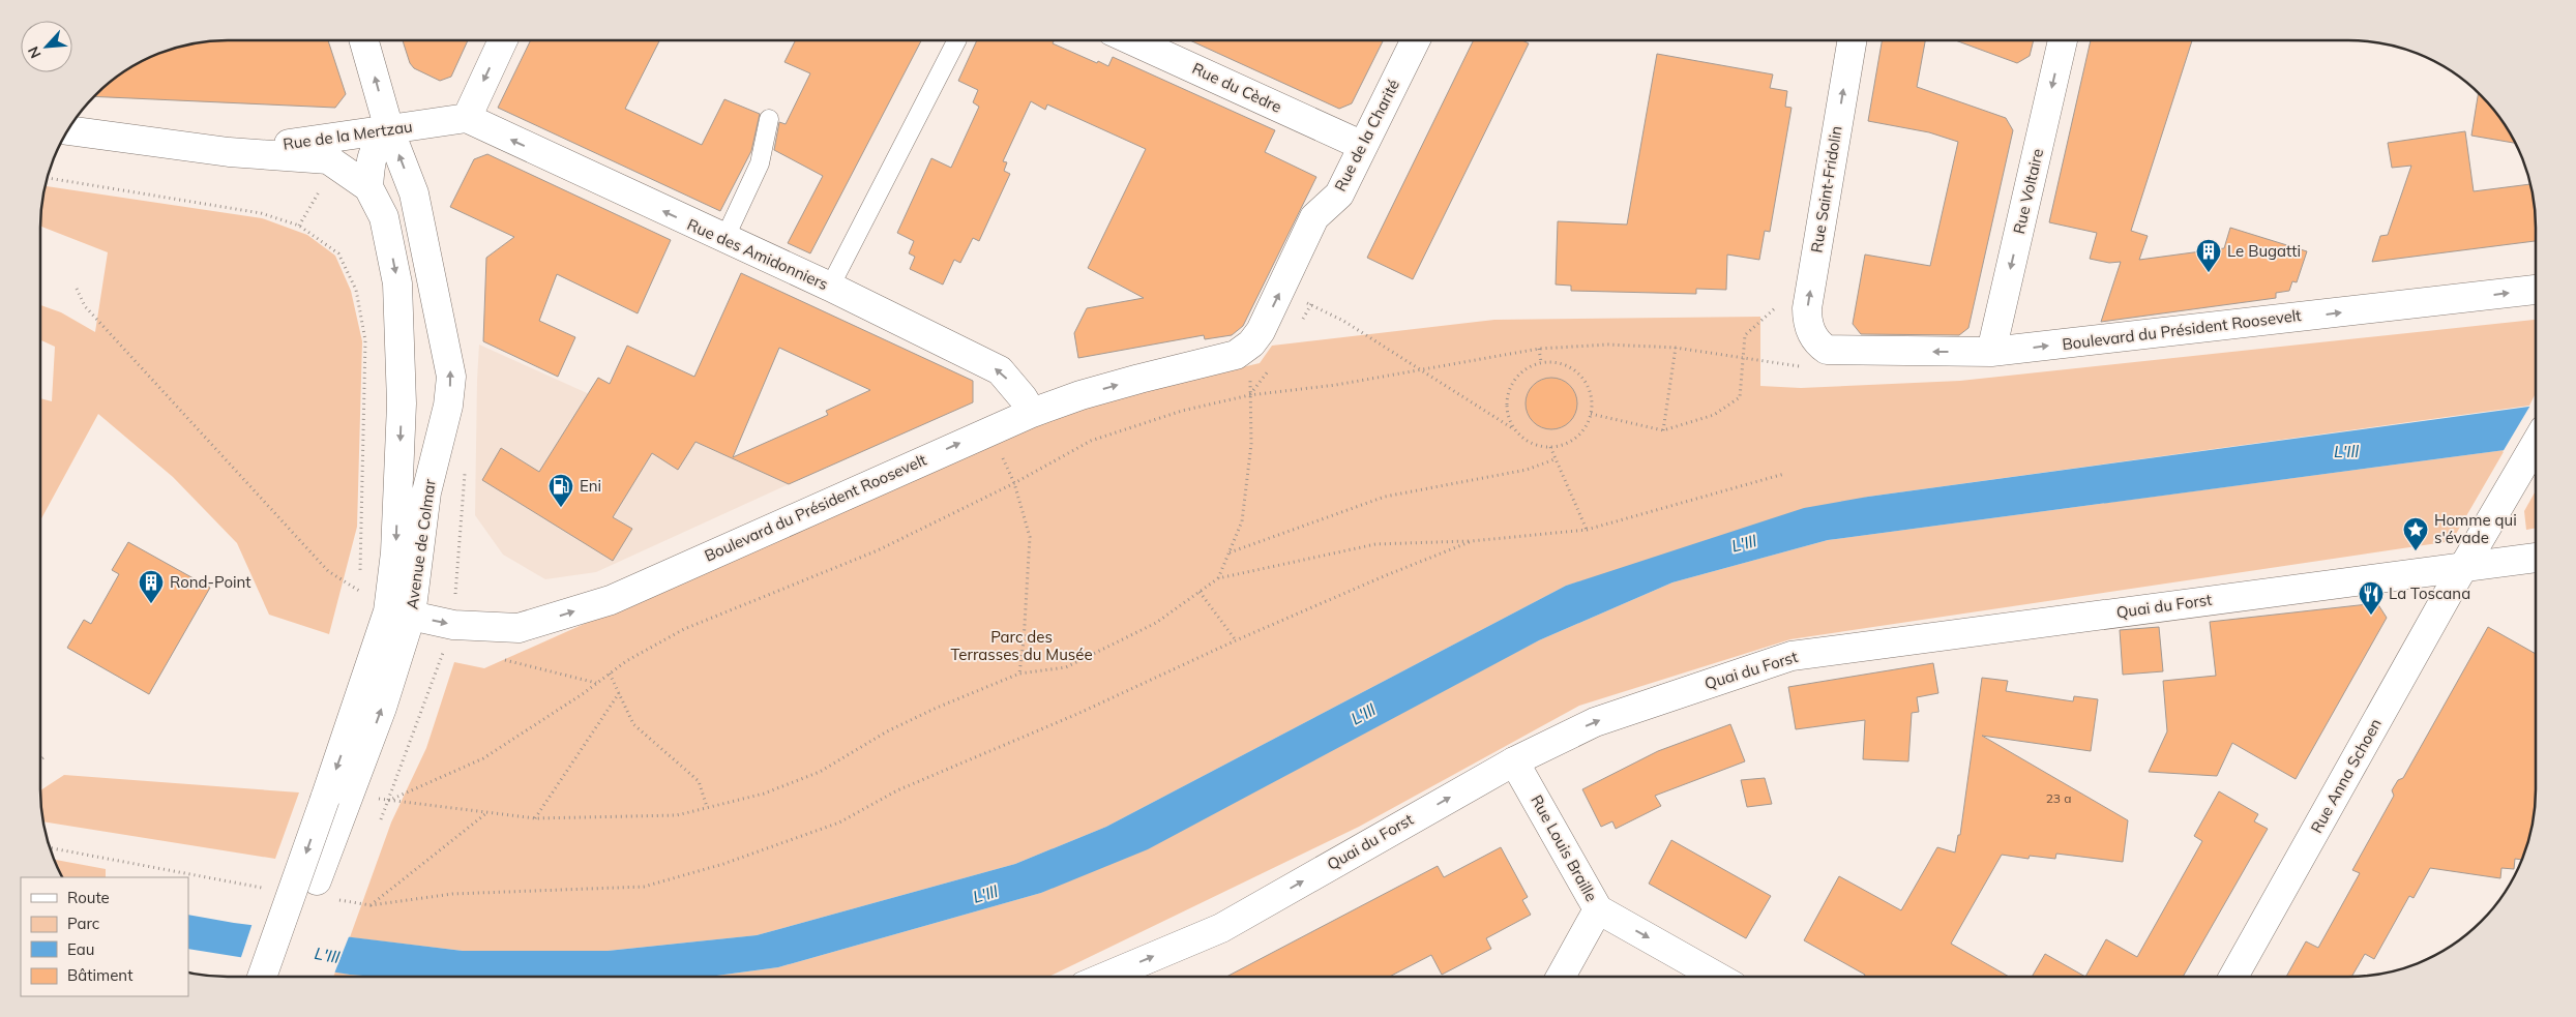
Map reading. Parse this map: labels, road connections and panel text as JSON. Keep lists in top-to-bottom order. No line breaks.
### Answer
{"streets":{"street":["Rue du Cèdre","Rue de la Mertzau","Rue de la Charité","Rue Saint-Fridolin","Rue Voltaire","Rue des Amidonniers","Boulevard du Président Roosevelt","Avenue de Colmar","Quai du Forst","Rue Anna Schoen","Rue Louis Braille"]},"crossings":[["Rue du Cèdre","Rue de la Charité"],["Rue de la Mertzau","Rue des Amidonniers"],["Rue de la Mertzau","Avenue de Colmar"],["Rue de la Charité","Boulevard du Président Roosevelt"],["Rue Saint-Fridolin","Boulevard du Président Roosevelt"],["Rue Voltaire","Boulevard du Président Roosevelt"],["Rue des Amidonniers","Boulevard du Président Roosevelt"],["Boulevard du Président Roosevelt","Avenue de Colmar"],["Quai du Forst","Rue Anna Schoen"],["Quai du Forst","Rue Louis Braille"]],"one_way":["Rue Saint-Fridolin","Rue Voltaire","Rue des Amidonniers","Quai du Forst","Rue Louis Braille"],"water":["L'Ill"],"parks":["Parc des Terrasses du Musée"],"places":{"building":["Le Bugatti","Rond-Point"],"fuel station":["Eni"],"place":["Homme qui s'évade"],"restaurant":["La Toscana"]},"house_numbers":["23 a"],"legend":["Route","Parc","Eau","Bâtiment"],"north":"bottom left"}
